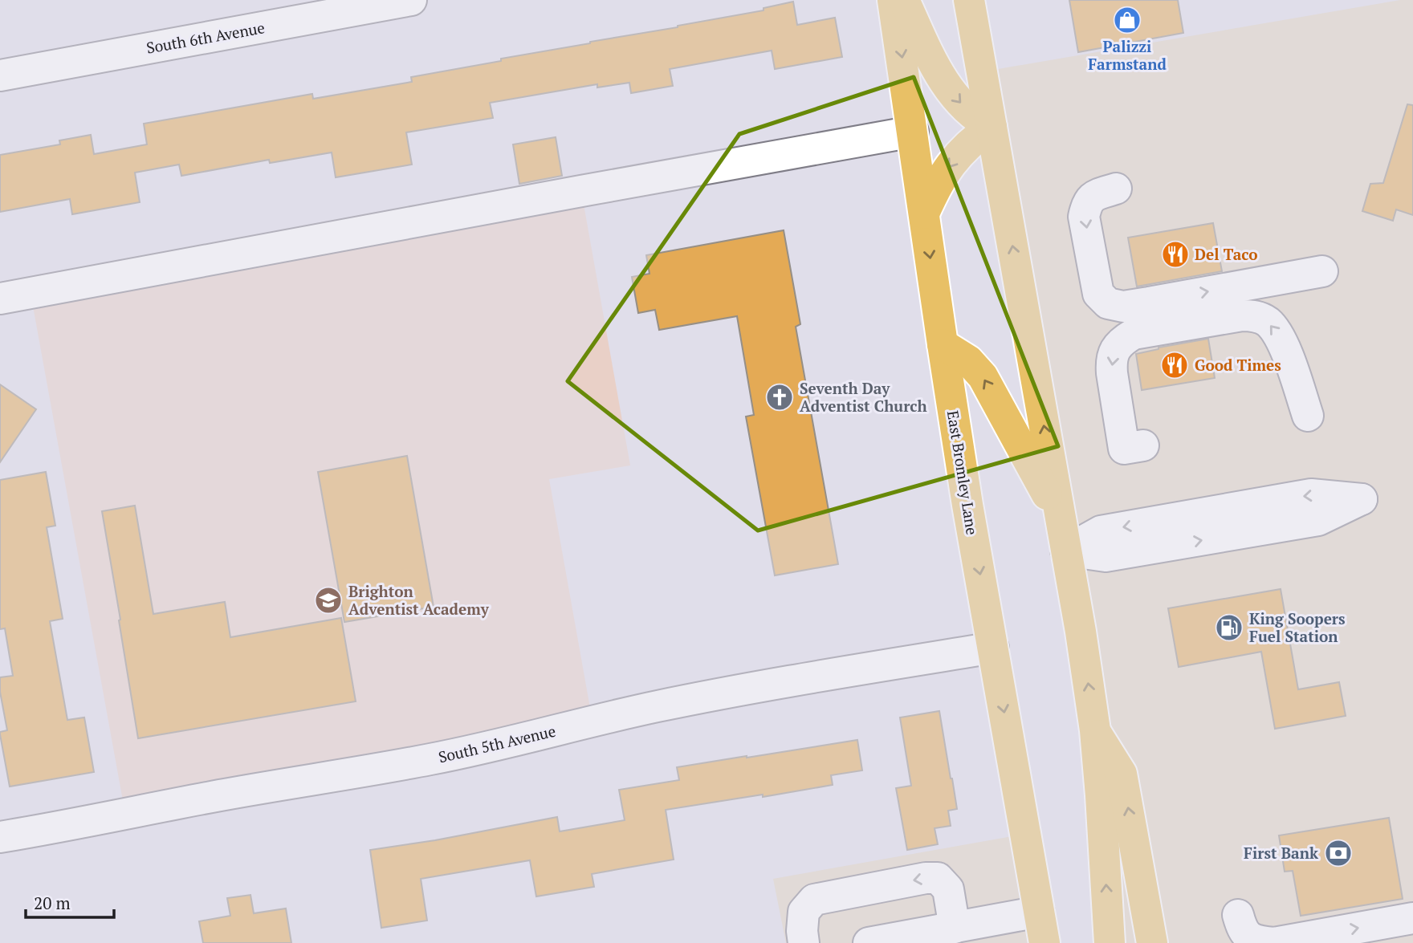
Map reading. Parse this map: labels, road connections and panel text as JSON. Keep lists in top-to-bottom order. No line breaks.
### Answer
{"streets":{"main road":["East Bromley Lane"],"street":["South 6th Avenue","South 5th Avenue"]},"crossings":[["East Bromley Lane","South 5th Avenue"]],"places":{"shop":["Palizzi Farmstand"],"restaurant":["Del Taco","Good Times"],"church":["Seventh Day Adventist Church"],"school or university":["Brighton Adventist Academy"],"fuel station":["King Soopers Fuel Station"],"bank":["First Bank"]},"scale_bar":"20 m"}
